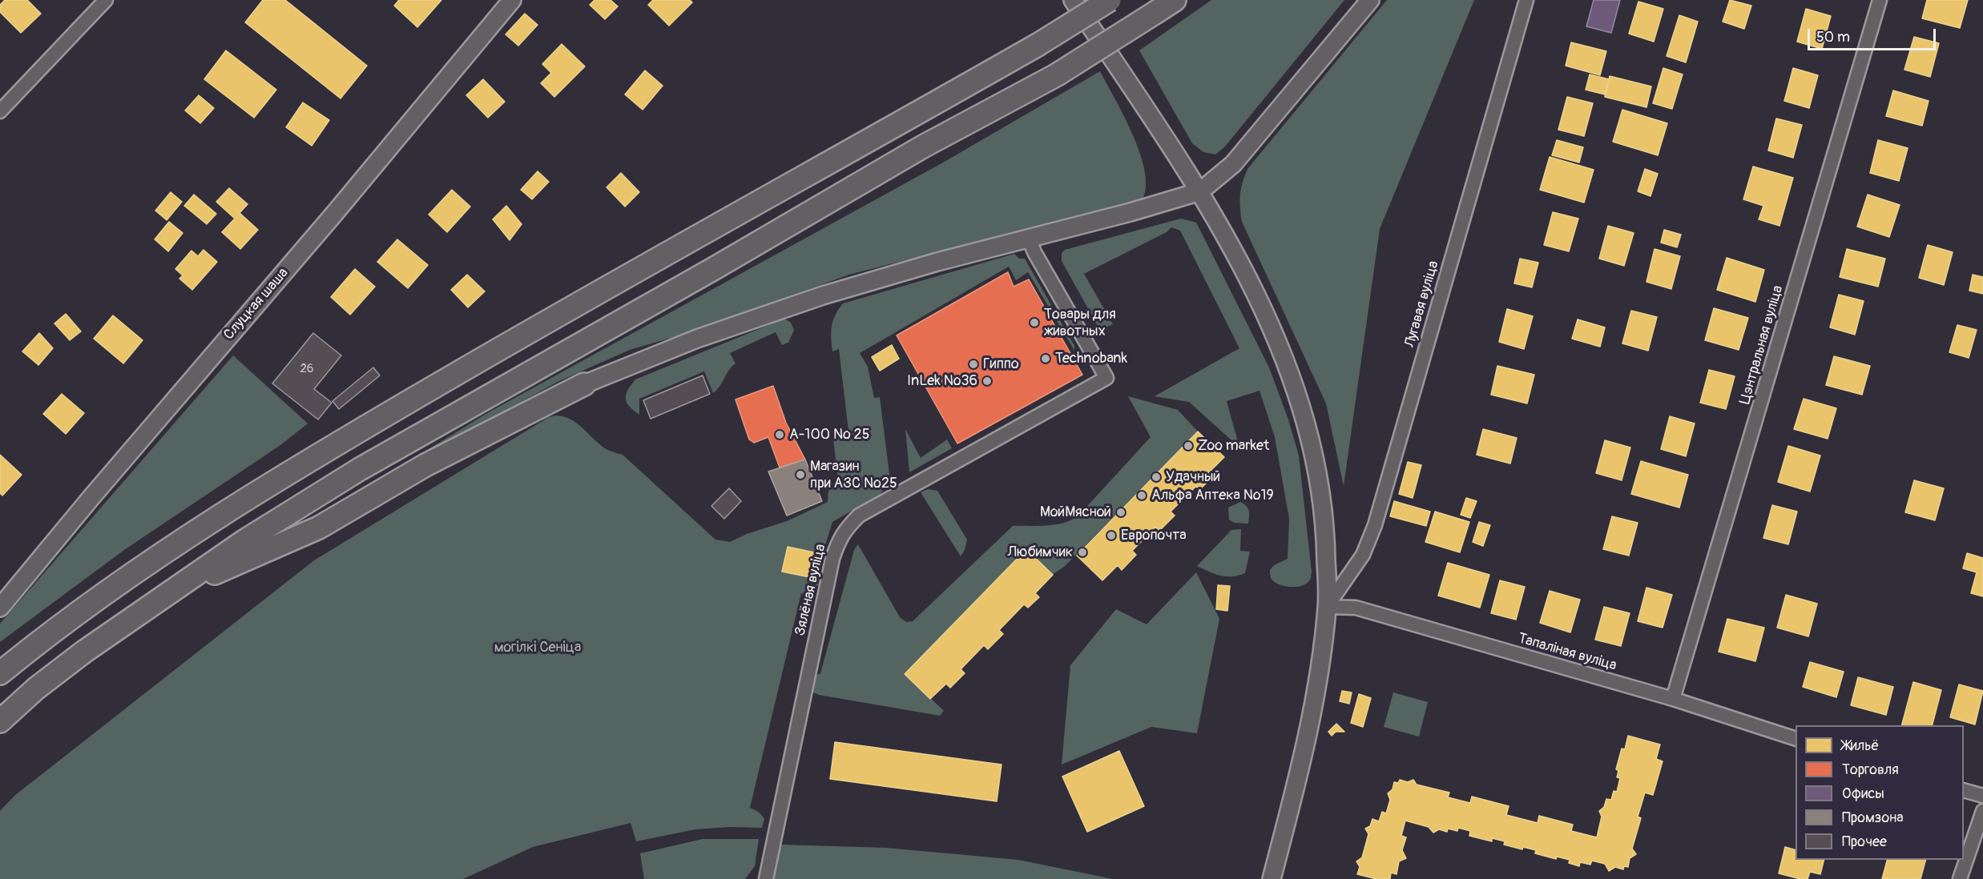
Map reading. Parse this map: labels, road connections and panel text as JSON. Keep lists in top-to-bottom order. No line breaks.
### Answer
{"streets":{"street":["Слуцкая шаша","Лугавая вуліца","Цэнтральная вуліца","Зялёная вуліца","Тапаліная вуліца"]},"crossings":[["Лугавая вуліца","Тапаліная вуліца"],["Цэнтральная вуліца","Тапаліная вуліца"]],"parks":["могілкі Сеніца"],"places":["Товары для животных","Technobank","Гиппо","InLek №36","А-100 № 25","Zoo market","Магазин при АЗС №25","Удачный","Альфа Аптека №19","МойМясной","Европочта","Любимчик"],"house_numbers":["26"],"legend":["Жильё","Торговля","Офисы","Промзона","Прочее"],"scale_bar":"50 m"}
